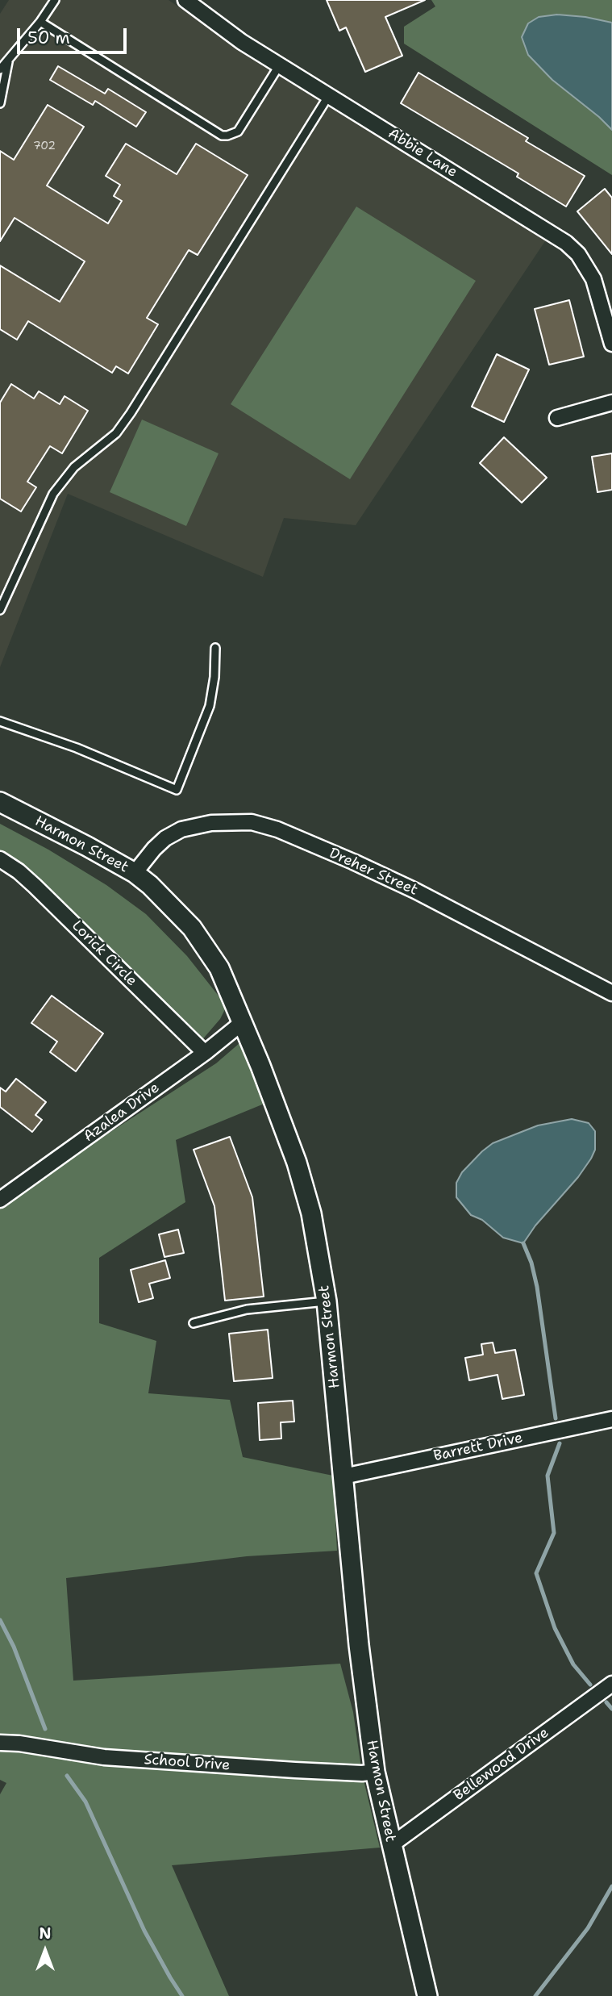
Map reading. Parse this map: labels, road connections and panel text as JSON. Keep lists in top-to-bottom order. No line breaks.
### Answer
{"streets":{"street":["Abbie Lane","Harmon Street","Dreher Street","Lorick Circle","Azalea Drive","Barrett Drive","School Drive","Bellewood Drive"]},"crossings":[["Harmon Street","Dreher Street"],["Harmon Street","Azalea Drive"],["Harmon Street","Barrett Drive"],["Harmon Street","School Drive"],["Harmon Street","Bellewood Drive"],["Lorick Circle","Azalea Drive"]],"house_numbers":["702"],"scale_bar":"50 m","north":"top"}
